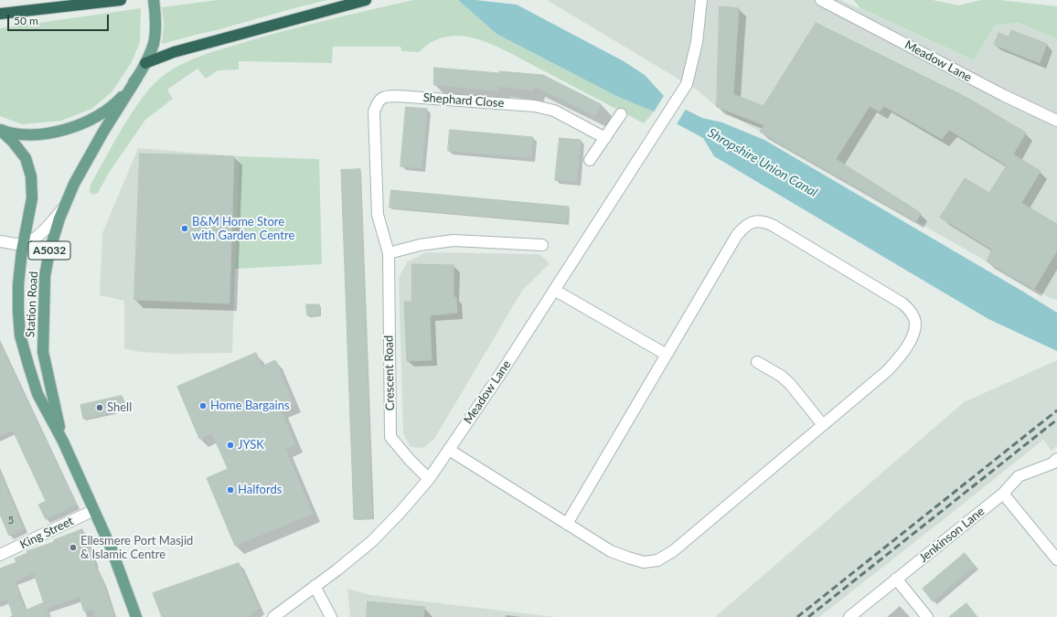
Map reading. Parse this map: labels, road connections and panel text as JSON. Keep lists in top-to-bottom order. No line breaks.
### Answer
{"streets":{"main road":["A5032","Station Road"],"street":["Meadow Lane","Shephard Close","Crescent Road","King Street","Jenkinson Lane"]},"crossings":[["Meadow Lane","Crescent Road"],["Shephard Close","Crescent Road"],["A5032","Station Road"],["Station Road","King Street"]],"water":["Shropshire Union Canal"],"places":["B&M Home Store with Garden Centre","Home Bargains","Shell","JYSK","Halfords","Ellesmere Port Masjid & Islamic Centre"],"house_numbers":["5"],"scale_bar":"50 m"}
